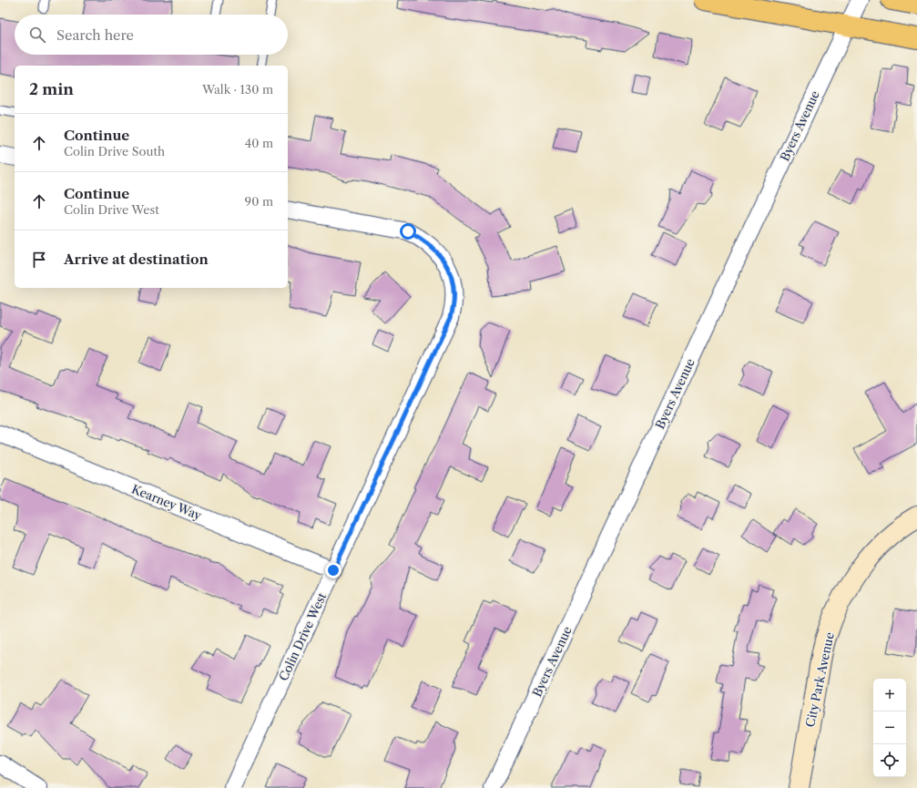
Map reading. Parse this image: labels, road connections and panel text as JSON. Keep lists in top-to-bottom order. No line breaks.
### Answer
{"streets":{"street":["Byers Avenue","Kearney Way","Colin Drive West","City Park Avenue"]},"crossings":[["Kearney Way","Colin Drive West"]],"page":{"search":"Search here","heading":["2 min","Walk · 130 m"],"list":[["Continue","Colin Drive South","40 m"],["Continue","Colin Drive West","90 m"],"Arrive at destination"],"map_buttons":["+","−"]}}
